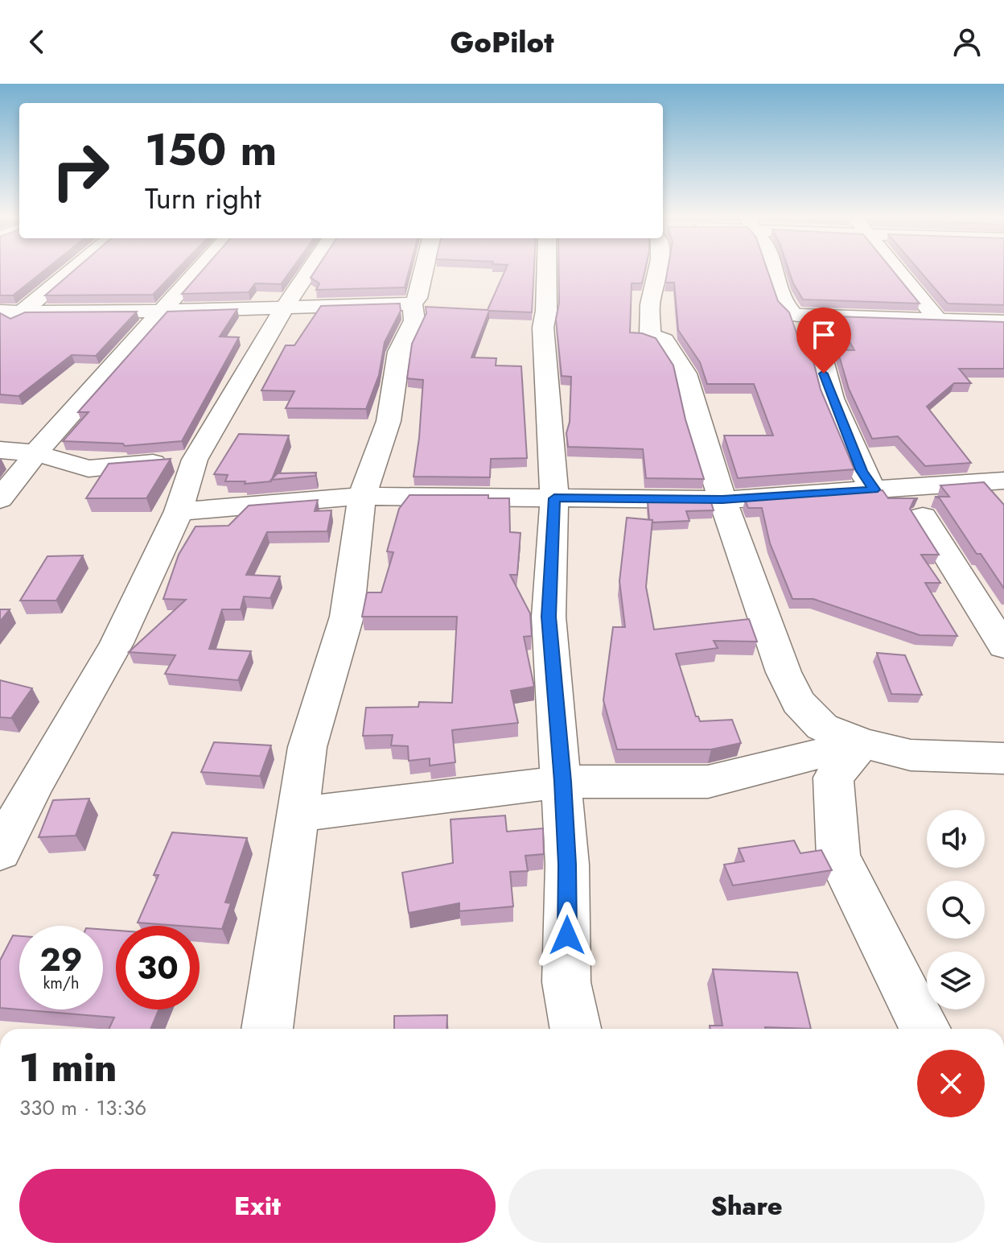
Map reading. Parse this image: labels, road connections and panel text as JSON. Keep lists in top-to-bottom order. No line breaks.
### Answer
{"page":{"header":"GoPilot","turn":["150 m","Turn right"],"speed":"29 km/h","limit":"30","heading":["1 min","330 m · 13:36"],"buttons":["Exit","Share"]}}
